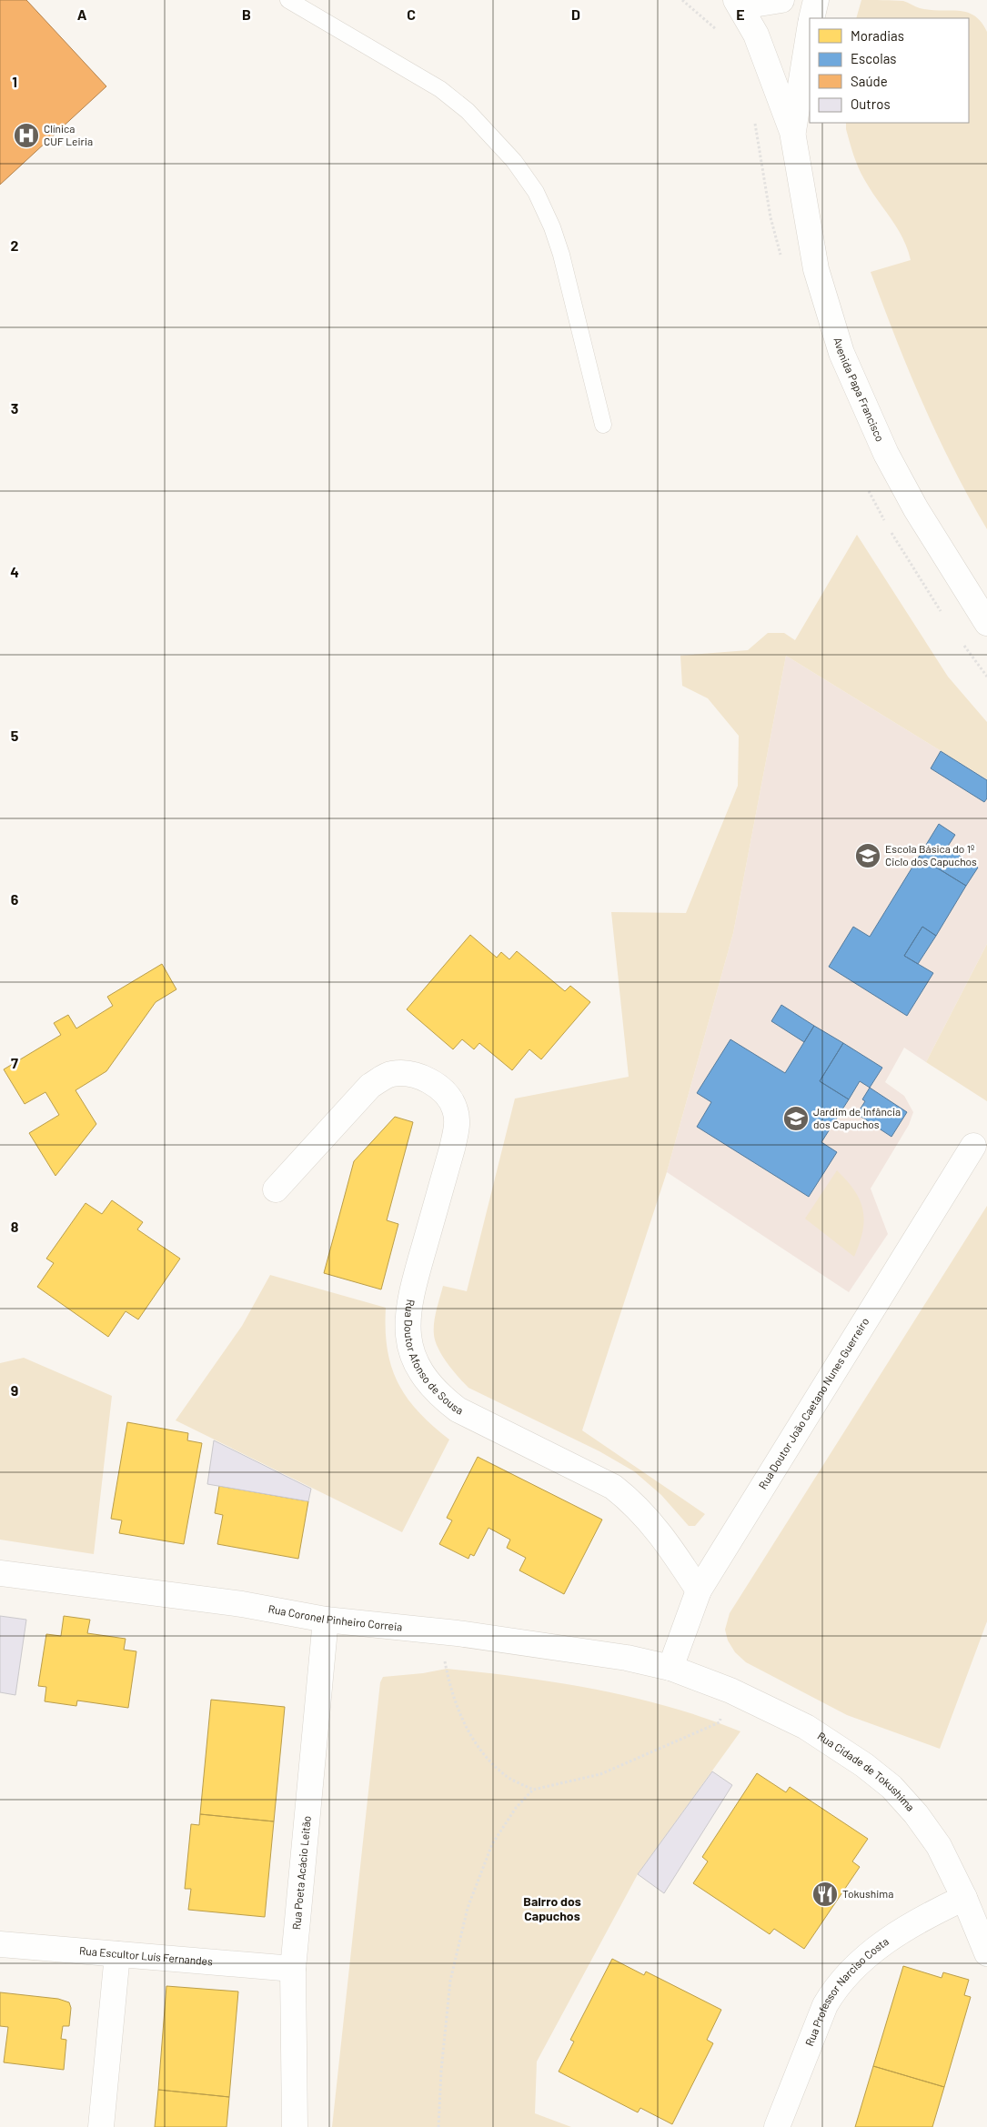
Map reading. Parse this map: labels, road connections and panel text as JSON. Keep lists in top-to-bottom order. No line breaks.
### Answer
{"streets":{"street":["Avenida Papa Francisco","Rua Doutor Afonso de Sousa","Rua Doutor João Caetano Nunes Guerreiro","Rua Coronel Pinheiro Correia","Rua Cidade de Tokushima","Rua Poeta Acácio Leitão","Rua Escultor Luís Fernandes","Rua Professor Narciso Costa"]},"crossings":[["Rua Doutor Afonso de Sousa","Rua Doutor João Caetano Nunes Guerreiro"],["Rua Doutor João Caetano Nunes Guerreiro","Rua Coronel Pinheiro Correia"],["Rua Doutor João Caetano Nunes Guerreiro","Rua Cidade de Tokushima"],["Rua Coronel Pinheiro Correia","Rua Cidade de Tokushima"],["Rua Coronel Pinheiro Correia","Rua Poeta Acácio Leitão"],["Rua Cidade de Tokushima","Rua Professor Narciso Costa"],["Rua Poeta Acácio Leitão","Rua Escultor Luís Fernandes"]],"districts":["Bairro dos Capuchos"],"places":{"hospital":["Clínica CUF Leiria"],"school or university":["Escola Básica do 1º Ciclo dos Capuchos","Jardim de Infância dos Capuchos"],"restaurant":["Tokushima"]},"legend":["Moradias","Escolas","Saúde","Outros"],"grid":{"columns":["A","B","C","D","E"],"rows":["1","2","3","4","5","6","7","8","9"]}}
